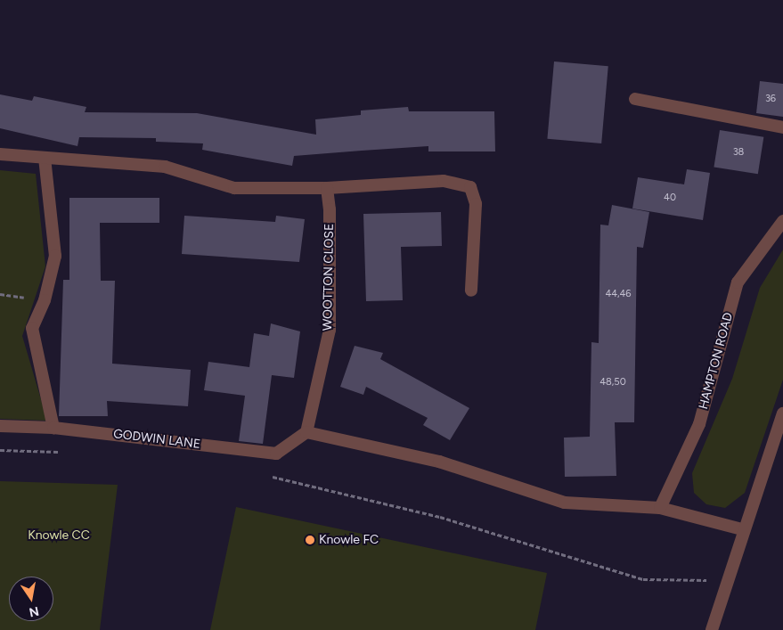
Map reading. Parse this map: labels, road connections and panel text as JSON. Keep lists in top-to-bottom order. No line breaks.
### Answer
{"streets":{"street":["WOOTTON CLOSE","HAMPTON ROAD","GODWIN LANE"]},"crossings":[["WOOTTON CLOSE","GODWIN LANE"]],"parks":["Knowle CC"],"places":["Knowle FC"],"house_numbers":["36","38","40","44,46","48,50"],"north":"bottom"}
